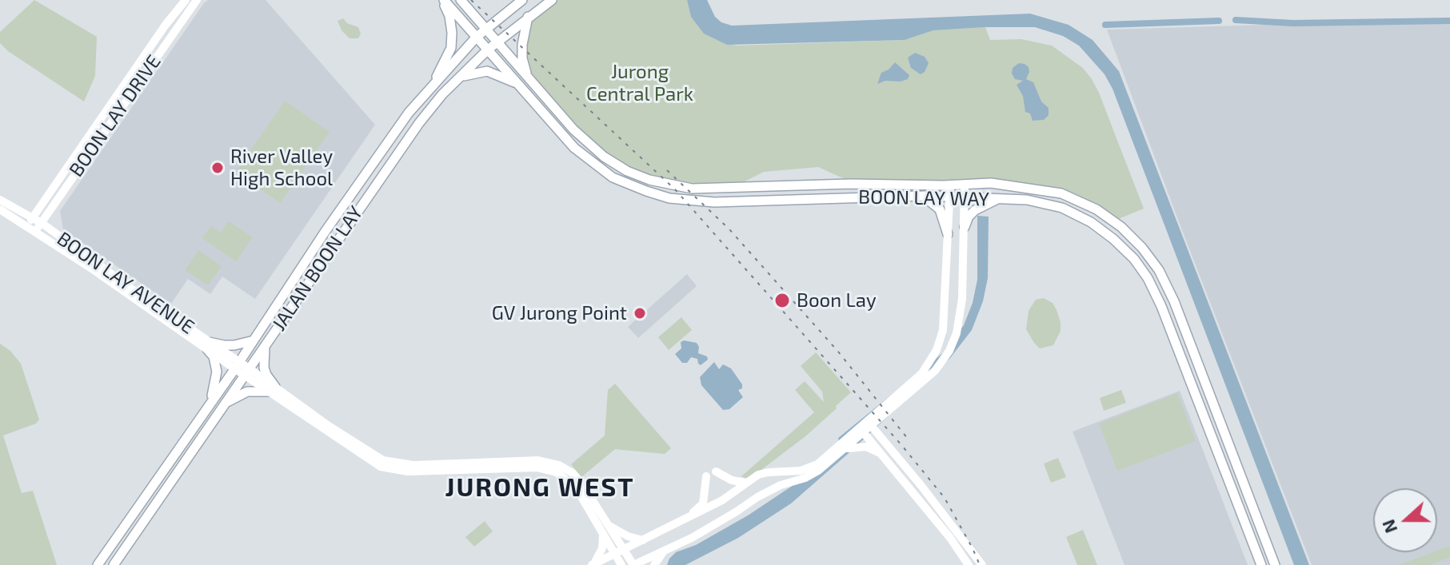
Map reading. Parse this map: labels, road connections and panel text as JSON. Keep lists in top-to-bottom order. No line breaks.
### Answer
{"streets":{"main road":["BOON LAY WAY","JALAN BOON LAY"],"street":["BOON LAY DRIVE","BOON LAY AVENUE"]},"crossings":[["BOON LAY DRIVE","BOON LAY AVENUE"],["BOON LAY WAY","JALAN BOON LAY"],["JALAN BOON LAY","BOON LAY AVENUE"]],"districts":["JURONG WEST"],"parks":["Jurong Central Park"],"places":["River Valley High School","Boon Lay","GV Jurong Point"],"north":"left"}
